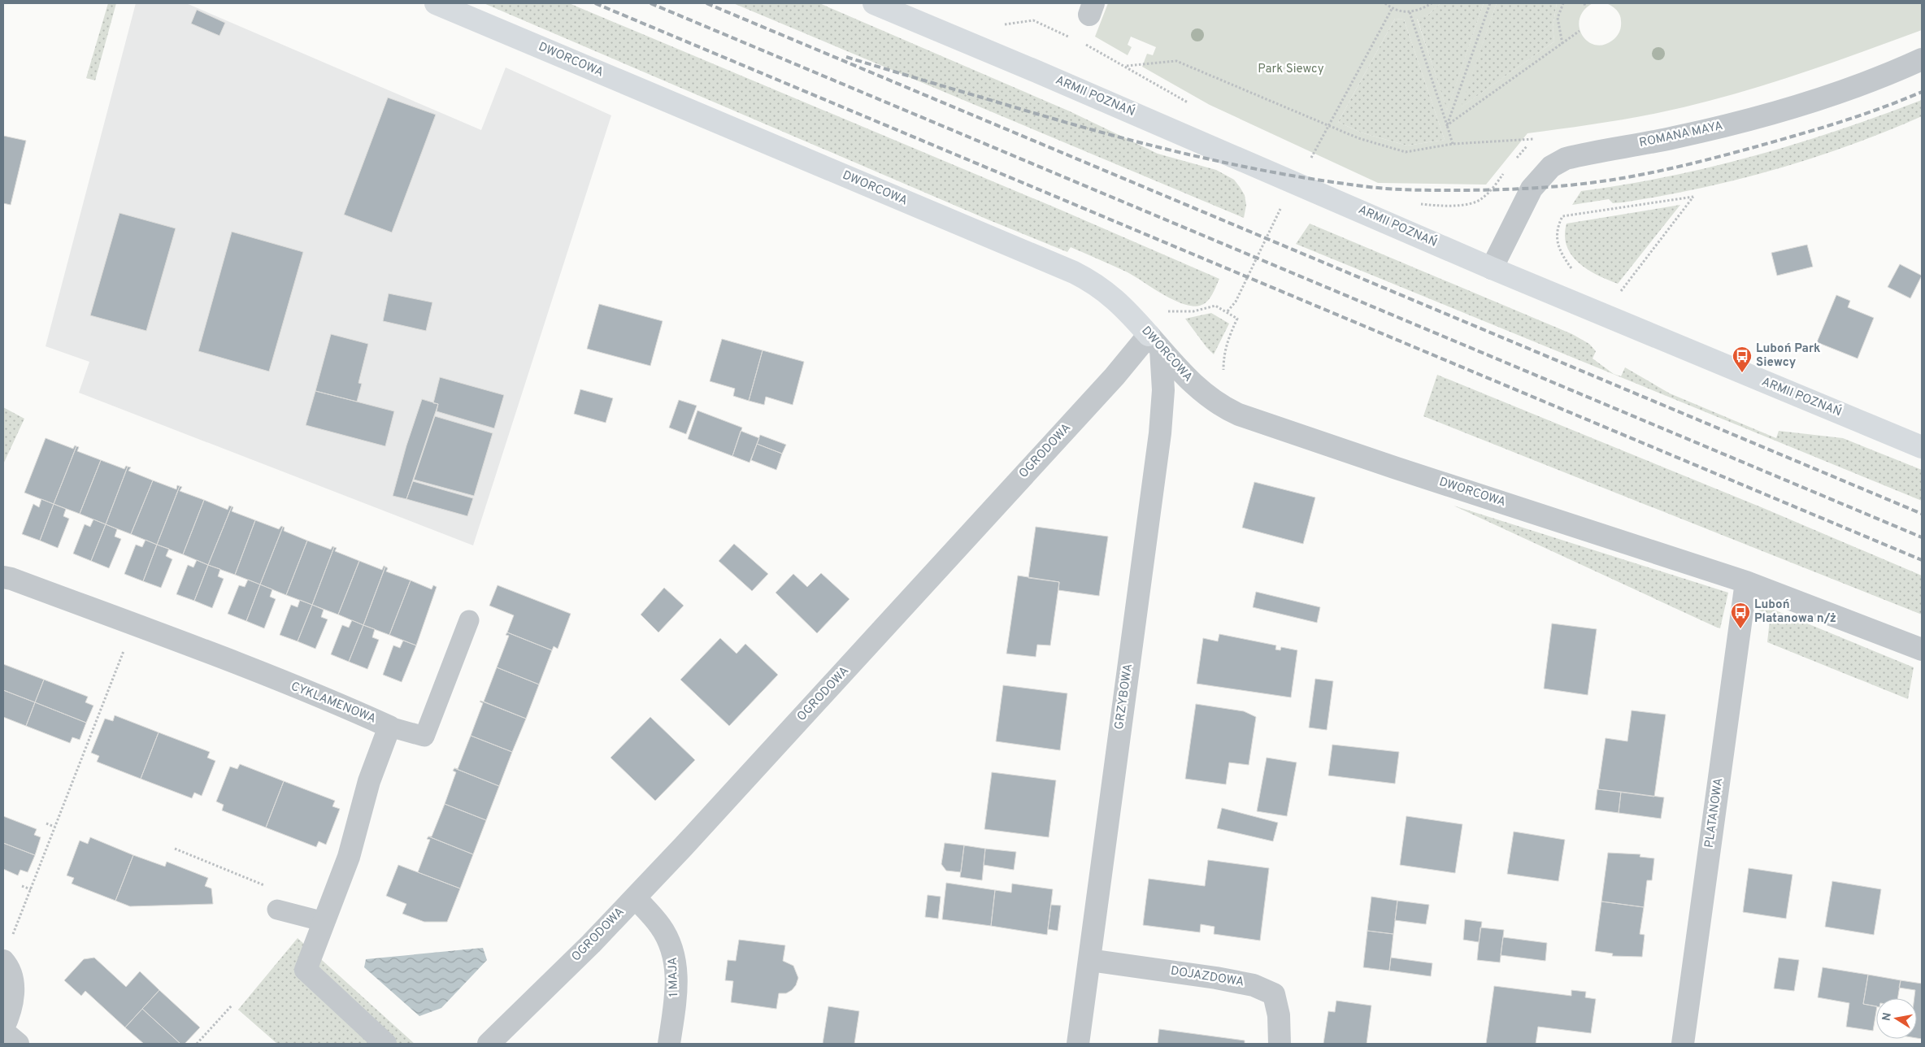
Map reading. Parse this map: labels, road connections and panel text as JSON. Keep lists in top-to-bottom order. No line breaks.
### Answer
{"streets":{"main road":["DWORCOWA","ARMII POZNAŃ"],"street":["ROMANA MAYA","OGRODOWA","GRZYBOWA","CYKLAMENOWA","PLATANOWA","1 MAJA","DOJAZDOWA"]},"crossings":[["DWORCOWA","OGRODOWA"],["DWORCOWA","GRZYBOWA"],["DWORCOWA","PLATANOWA"],["ARMII POZNAŃ","ROMANA MAYA"],["OGRODOWA","GRZYBOWA"],["OGRODOWA","1 MAJA"],["GRZYBOWA","DOJAZDOWA"]],"parks":["Park Siewcy"],"places":{"bus stop":["Luboń Park Siewcy","Luboń Platanowa n/ż"]},"north":"left"}
